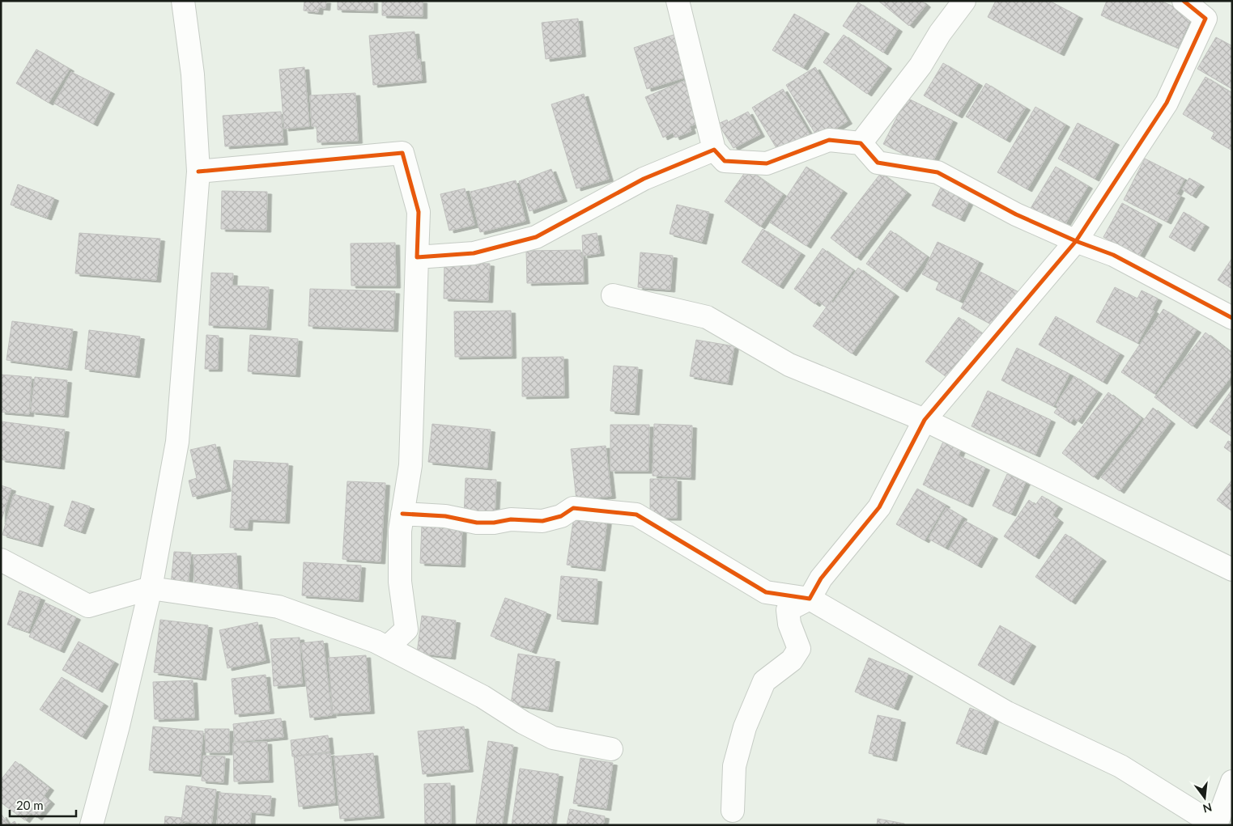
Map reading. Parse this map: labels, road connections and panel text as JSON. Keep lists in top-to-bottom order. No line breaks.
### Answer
{"scale_bar":"20 m","north":"bottom"}
